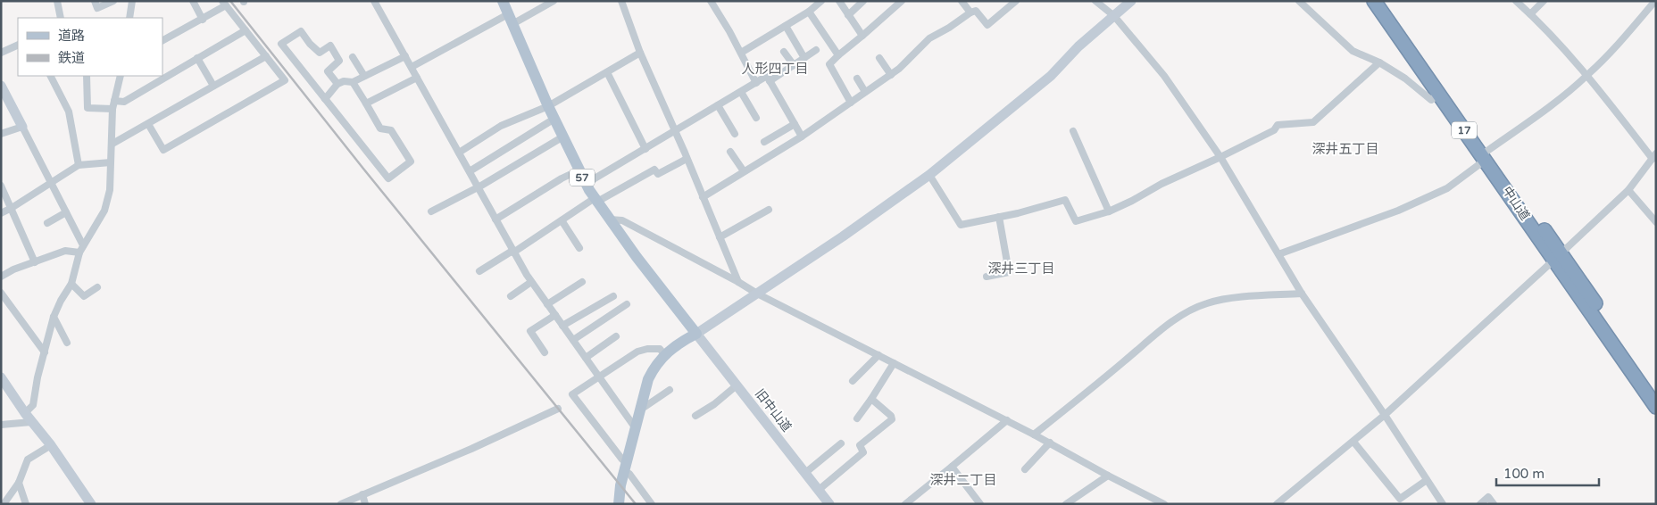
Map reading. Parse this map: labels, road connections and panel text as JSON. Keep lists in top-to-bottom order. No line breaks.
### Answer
{"streets":{"highway":["17","中山道"],"main road":["57"],"street":["旧中山道"]},"crossings":[["57","旧中山道"]],"districts":["人形四丁目","深井五丁目","深井三丁目","深井二丁目"],"legend":["道路","鉄道"],"scale_bar":"100 m"}
